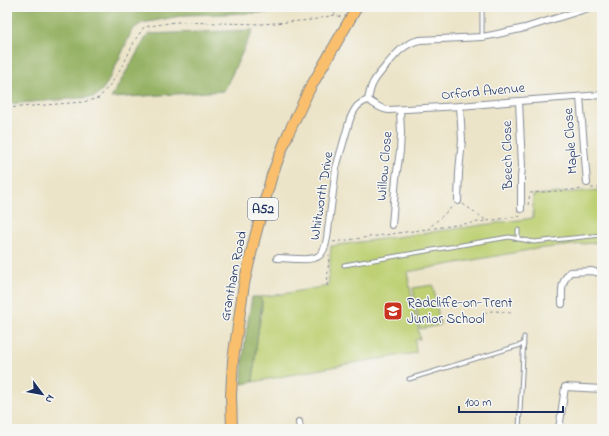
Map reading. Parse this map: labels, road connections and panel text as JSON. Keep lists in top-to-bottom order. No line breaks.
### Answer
{"streets":{"highway":["A52","Grantham Road"],"street":["Orford Avenue","Maple Close","Beech Close","Willow Close","Whitworth Drive"]},"crossings":[["Orford Avenue","Maple Close"],["Orford Avenue","Beech Close"],["Orford Avenue","Willow Close"],["Orford Avenue","Whitworth Drive"]],"places":{"school or university":["Radcliffe-on-Trent Junior School"]},"scale_bar":"100 m","north":"bottom right"}
